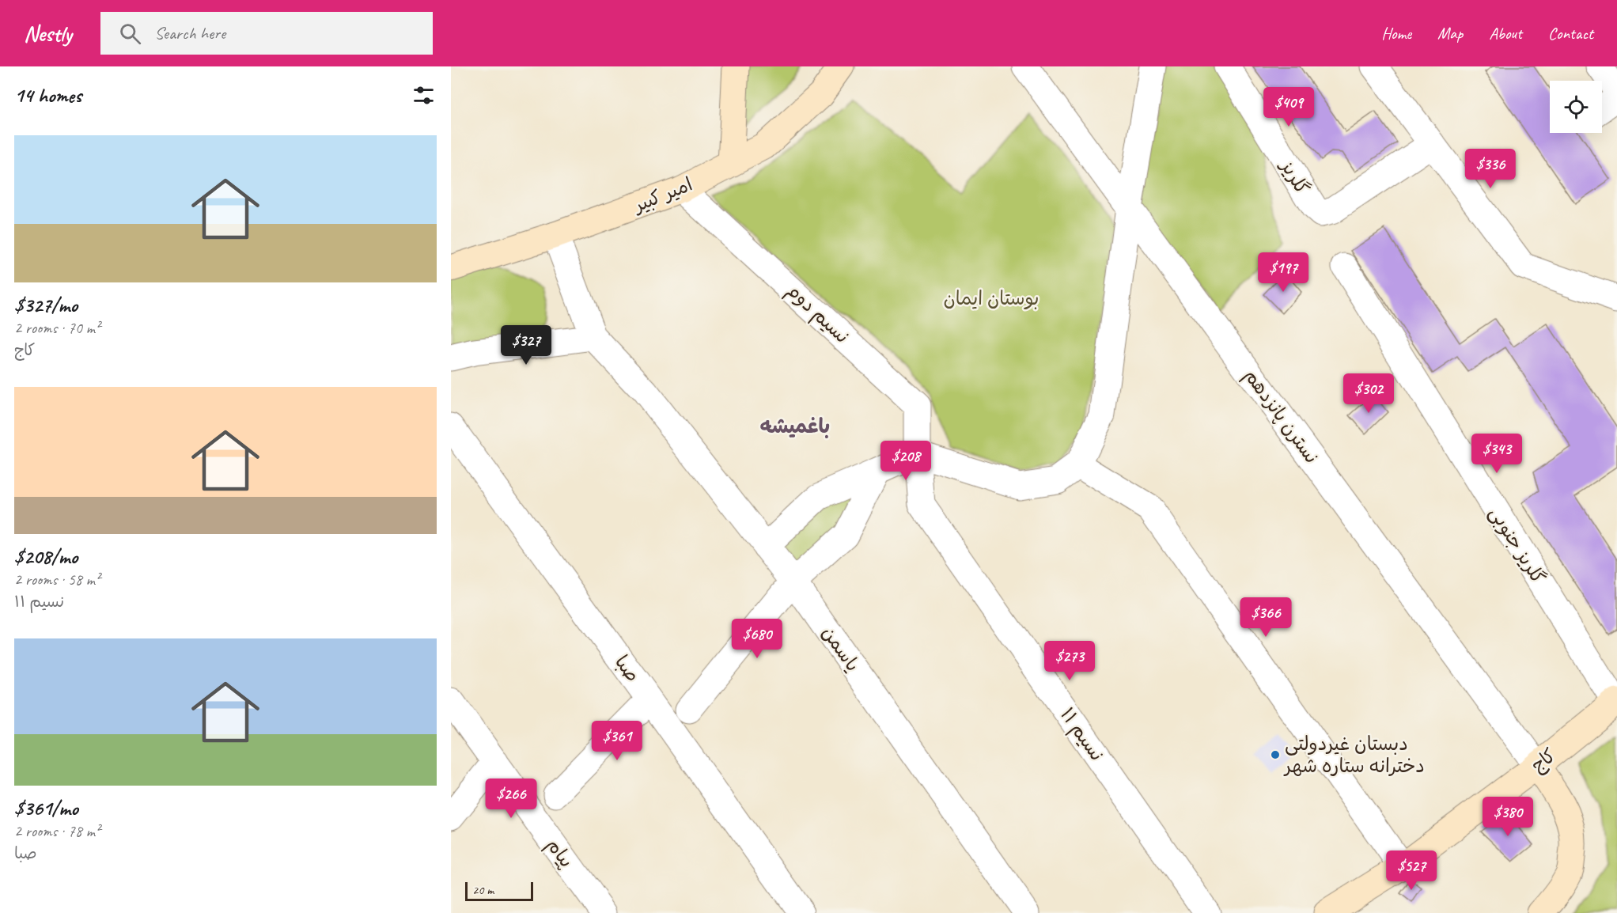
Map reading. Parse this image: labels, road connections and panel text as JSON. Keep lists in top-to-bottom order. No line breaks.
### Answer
{"streets":{"street":["گلریز","امیر کبیر","نسیم دوم","نسترن پانزدهم","گلریز جنوبی","یاسمن","صبا","نسیم ۱۱","کاج","پیام"]},"crossings":[["امیر کبیر","نسیم دوم"],["نسیم دوم","نسیم ۱۱"],["نسترن پانزدهم","کاج"],["گلریز جنوبی","کاج"]],"districts":["باغمیشه"],"parks":["بوستان ایمان"],"places":["دبستان غیردولتی دخترانه ستاره شهر"],"scale_bar":"20 m","page":{"header":"Nestly","search":"Search here","nav":["Home","Map","About","Contact"],"heading":"14 homes","price":["$409","$336","$197","$327","$302","$343","$208","$366","$680","$273","$361","$266","$380","$527"],"list":[{"name":"$327/mo","note":"2 rooms · 70 m² · کاج"},{"name":"$208/mo","note":"2 rooms · 58 m² · نسیم ۱۱"},{"name":"$361/mo","note":"2 rooms · 78 m² · صبا"}],"scale":"20 m"}}
